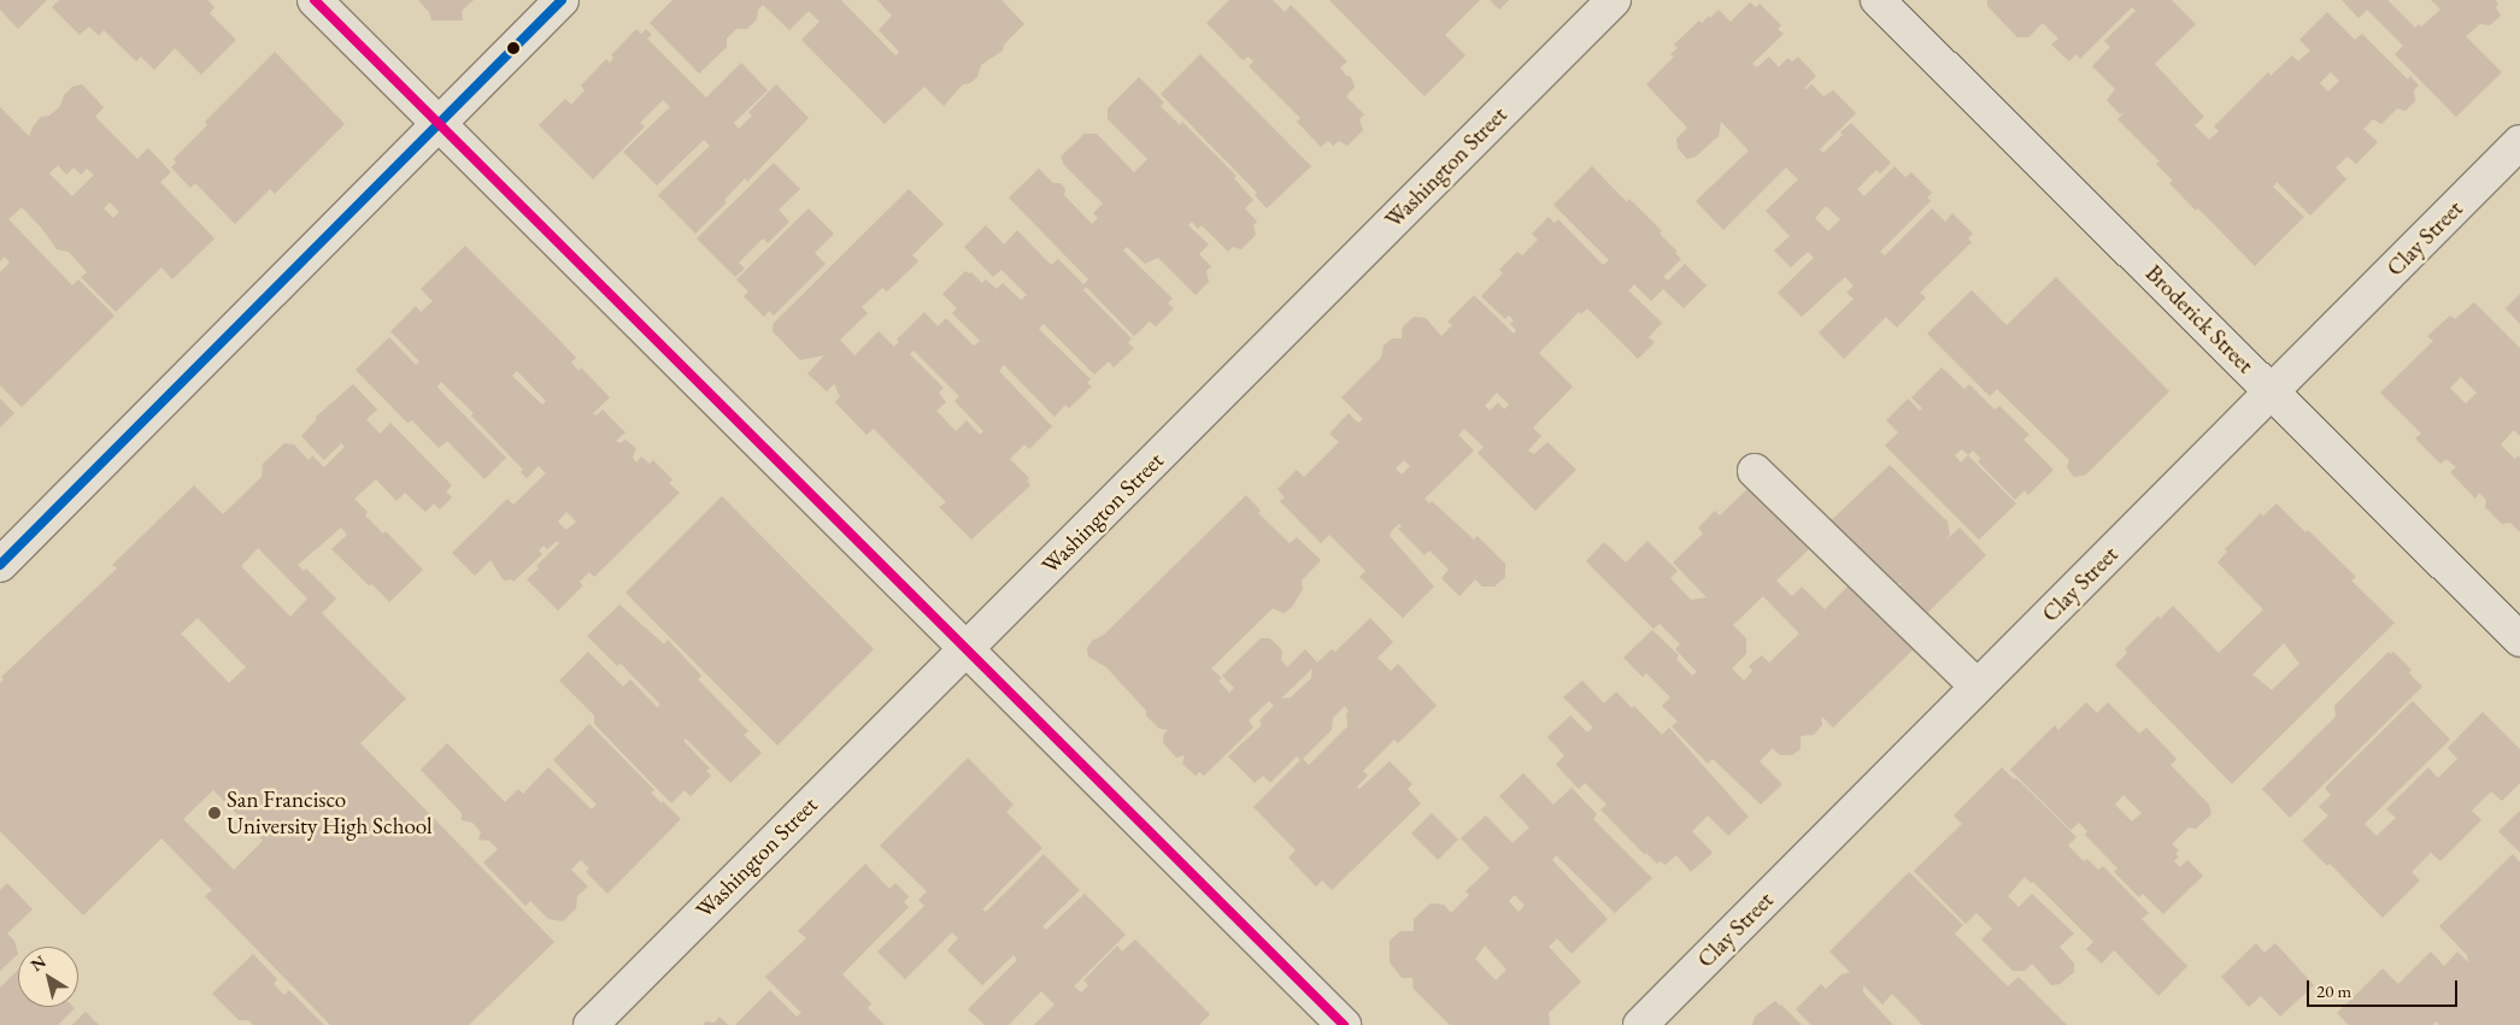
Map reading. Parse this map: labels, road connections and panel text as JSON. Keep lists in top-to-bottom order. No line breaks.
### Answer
{"streets":{"street":["Washington Street","Clay Street","Broderick Street"]},"crossings":[["Clay Street","Broderick Street"]],"places":["San Francisco University High School"],"scale_bar":"20 m","north":"top left"}
